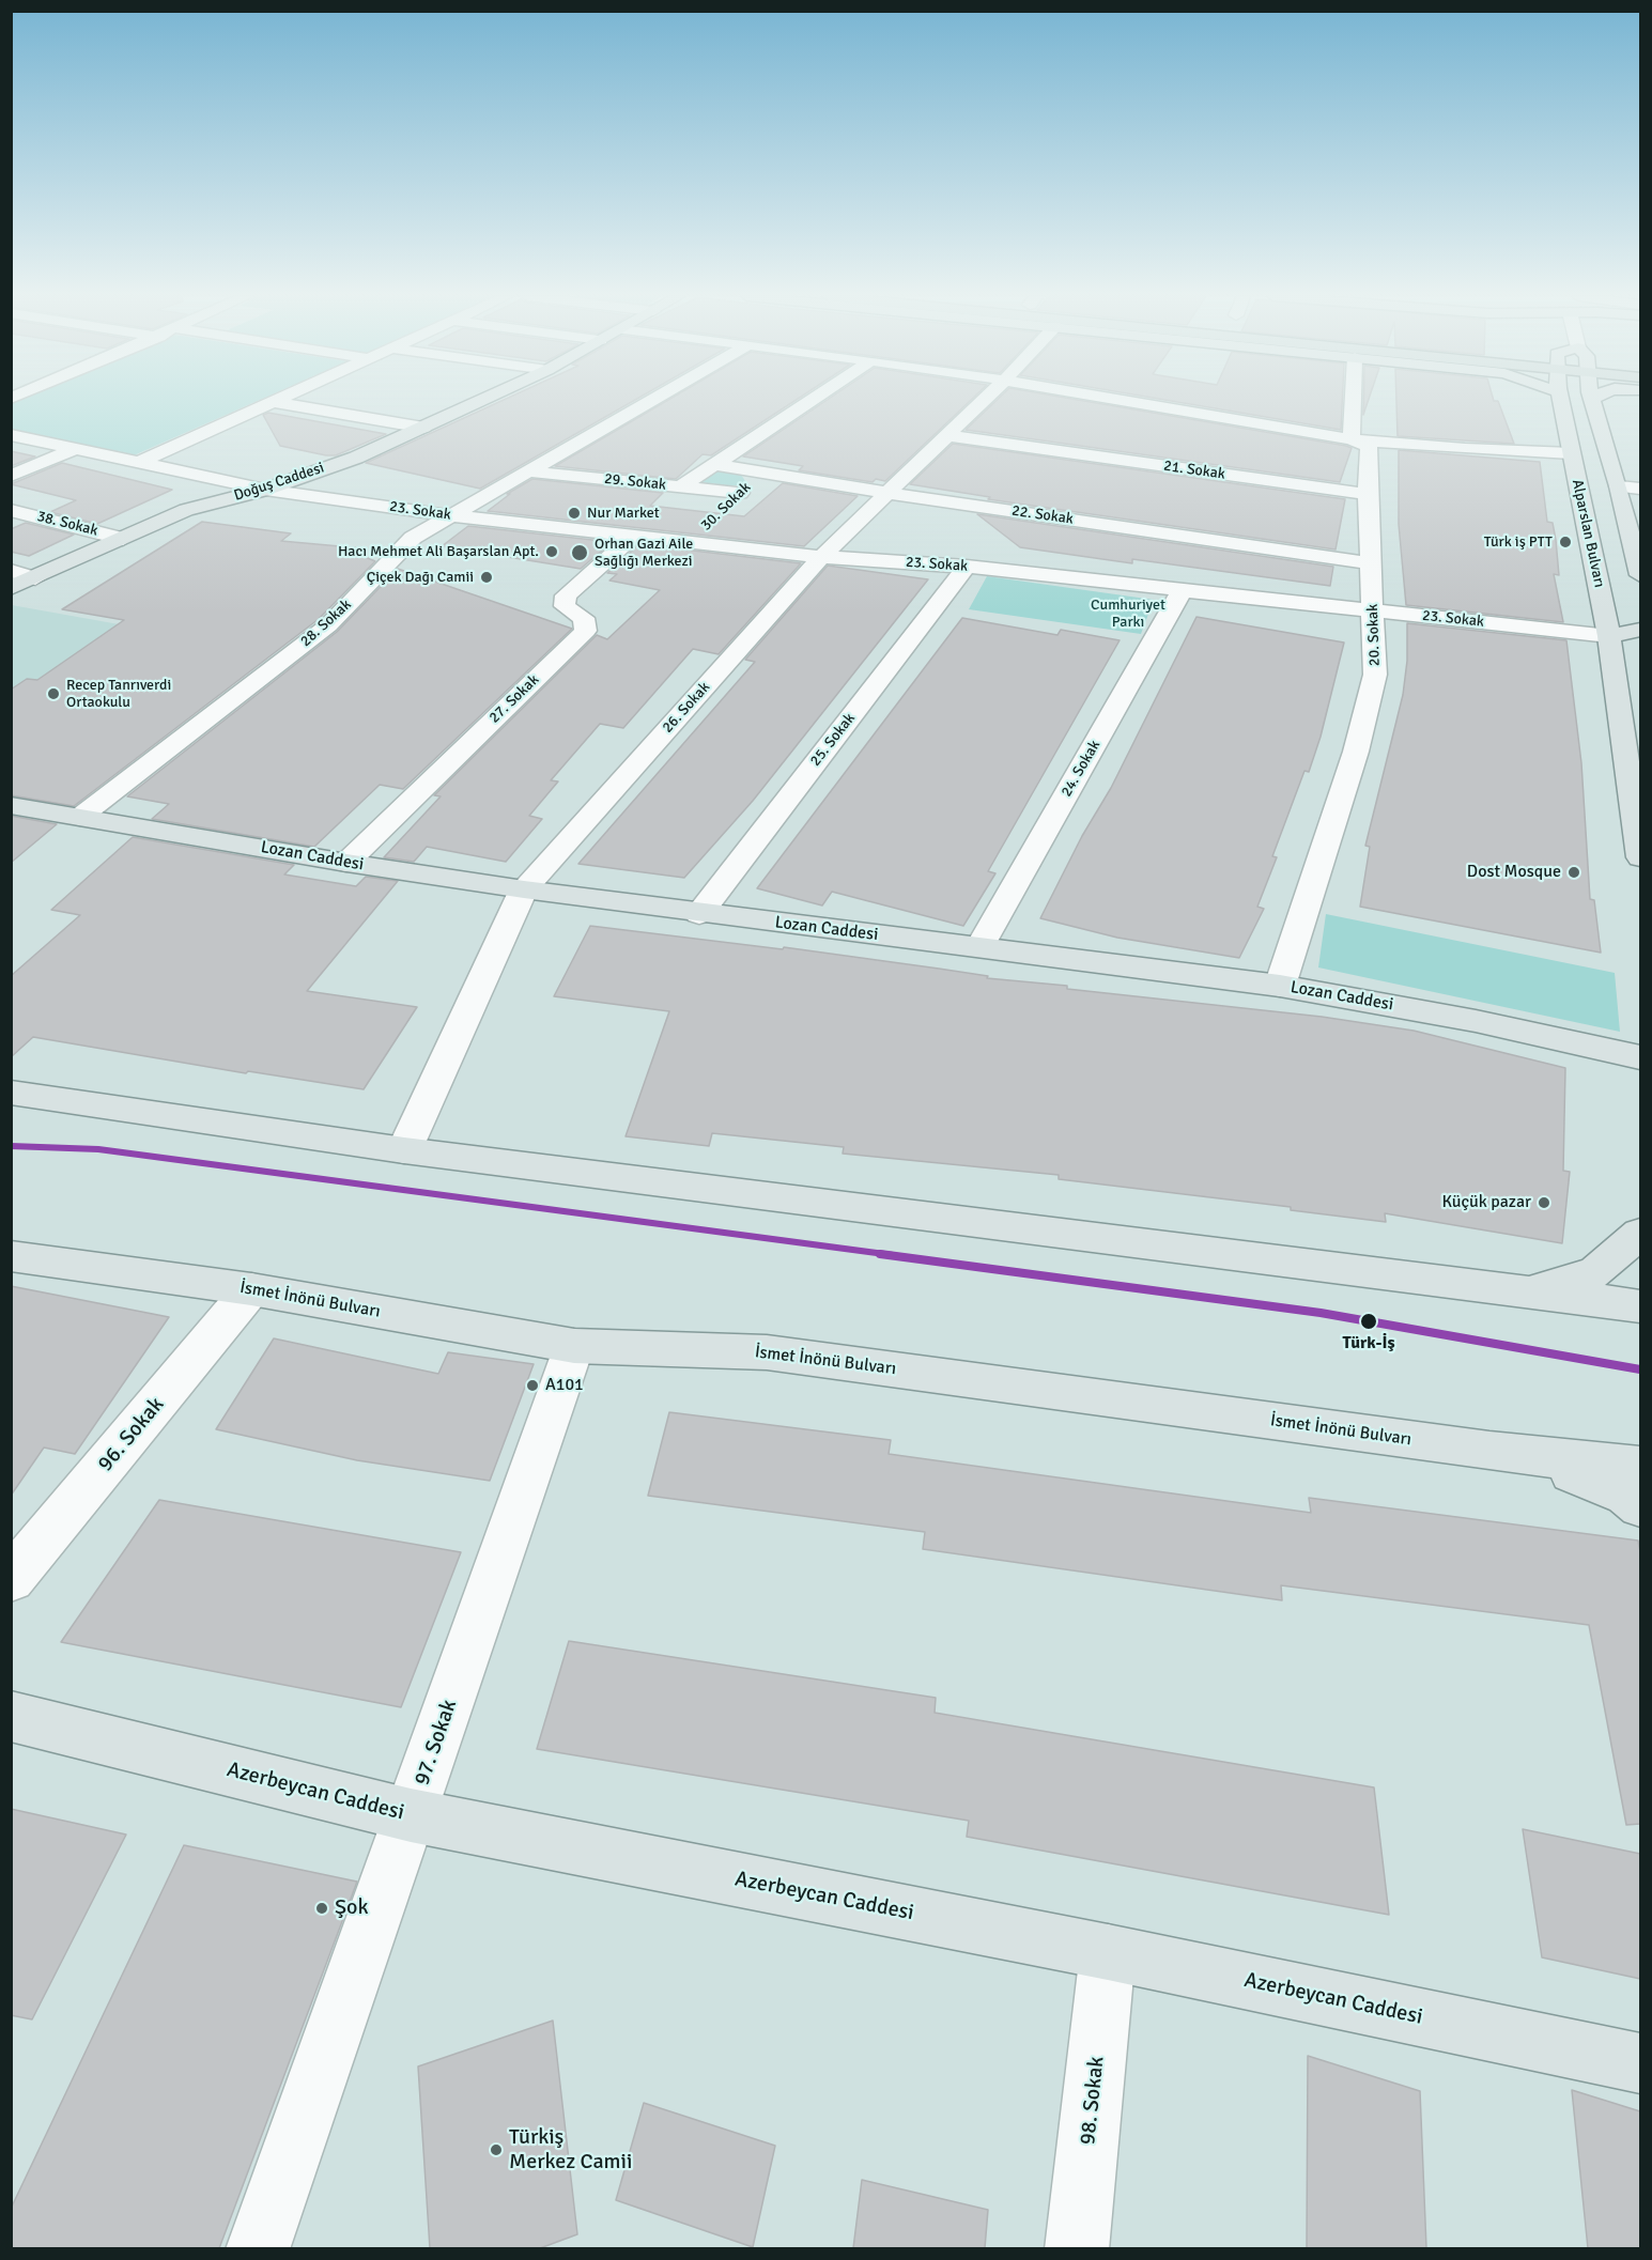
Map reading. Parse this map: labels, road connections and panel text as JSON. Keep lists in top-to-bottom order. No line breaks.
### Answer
{"streets":{"main road":["Doğuş Caddesi","Alparslan Bulvarı","Lozan Caddesi","İsmet İnönü Bulvarı","Azerbeycan Caddesi"],"street":["21. Sokak","29. Sokak","30. Sokak","23. Sokak","22. Sokak","38. Sokak","28. Sokak","20. Sokak","27. Sokak","26. Sokak","25. Sokak","24. Sokak","96. Sokak","97. Sokak","98. Sokak"]},"crossings":[["21. Sokak","20. Sokak"],["21. Sokak","26. Sokak"],["Doğuş Caddesi","23. Sokak"],["Doğuş Caddesi","38. Sokak"],["29. Sokak","30. Sokak"],["29. Sokak","28. Sokak"],["30. Sokak","23. Sokak"],["30. Sokak","22. Sokak"],["23. Sokak","Alparslan Bulvarı"],["23. Sokak","28. Sokak"],["23. Sokak","20. Sokak"],["23. Sokak","27. Sokak"],["23. Sokak","26. Sokak"],["23. Sokak","25. Sokak"],["23. Sokak","24. Sokak"],["22. Sokak","20. Sokak"],["22. Sokak","26. Sokak"],["28. Sokak","Lozan Caddesi"],["20. Sokak","Lozan Caddesi"],["27. Sokak","Lozan Caddesi"],["26. Sokak","Lozan Caddesi"],["25. Sokak","Lozan Caddesi"],["24. Sokak","Lozan Caddesi"],["İsmet İnönü Bulvarı","96. Sokak"],["İsmet İnönü Bulvarı","97. Sokak"],["97. Sokak","Azerbeycan Caddesi"],["Azerbeycan Caddesi","98. Sokak"]],"parks":["Cumhuriyet Parkı"],"places":["Nur Market","Türk iş PTT","Hacı Mehmet Ali Başarslan Apt.","Orhan Gazi Aile Sağlığı Merkezi","Çiçek Dağı Camii","Recep Tanrıverdi Ortaokulu","Dost Mosque","Küçük pazar","Türk-İş","A101","Şok","Türkiş Merkez Camii"]}
